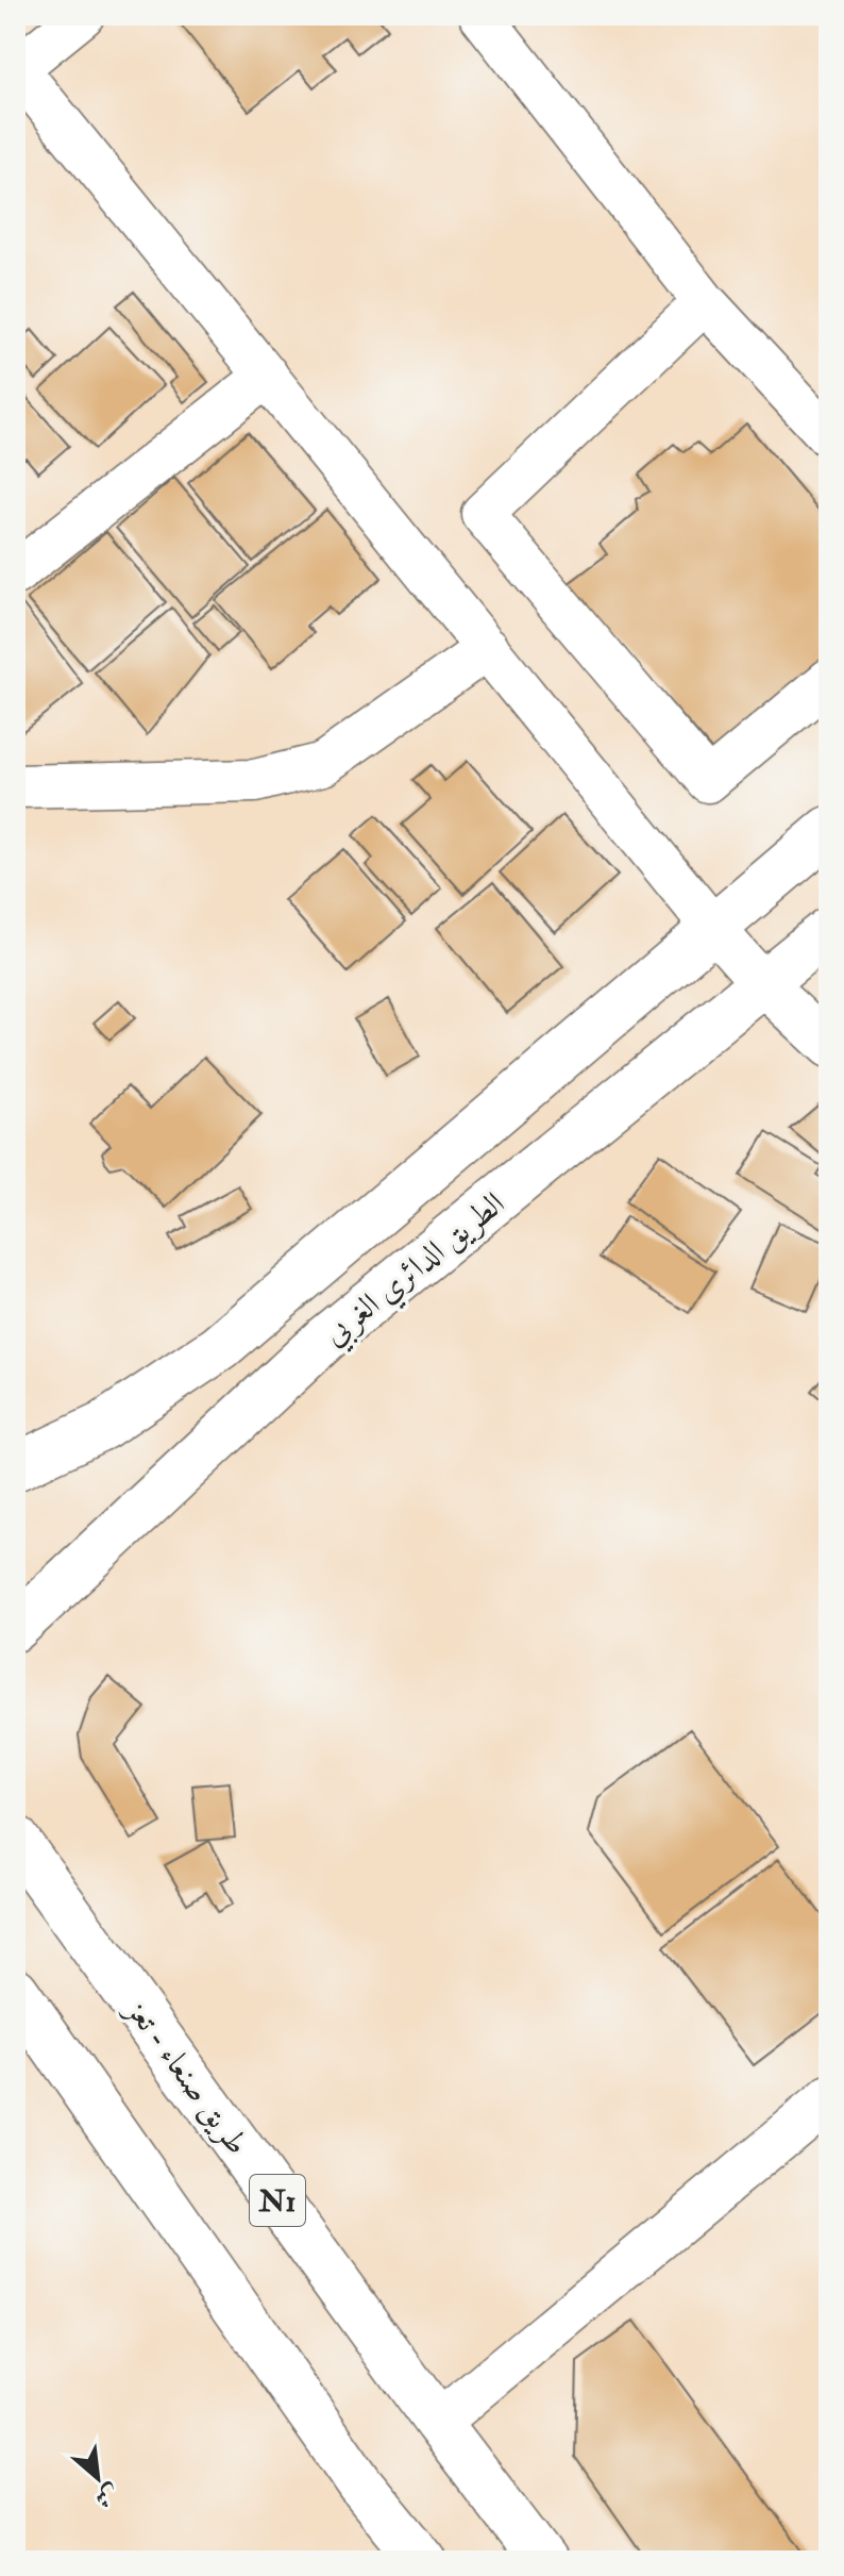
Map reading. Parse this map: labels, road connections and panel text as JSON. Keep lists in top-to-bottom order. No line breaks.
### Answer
{"streets":{"main road":["الطريق الدائري الغربي","طريق صنعاء - تعز","N1"]},"north":"bottom right"}
